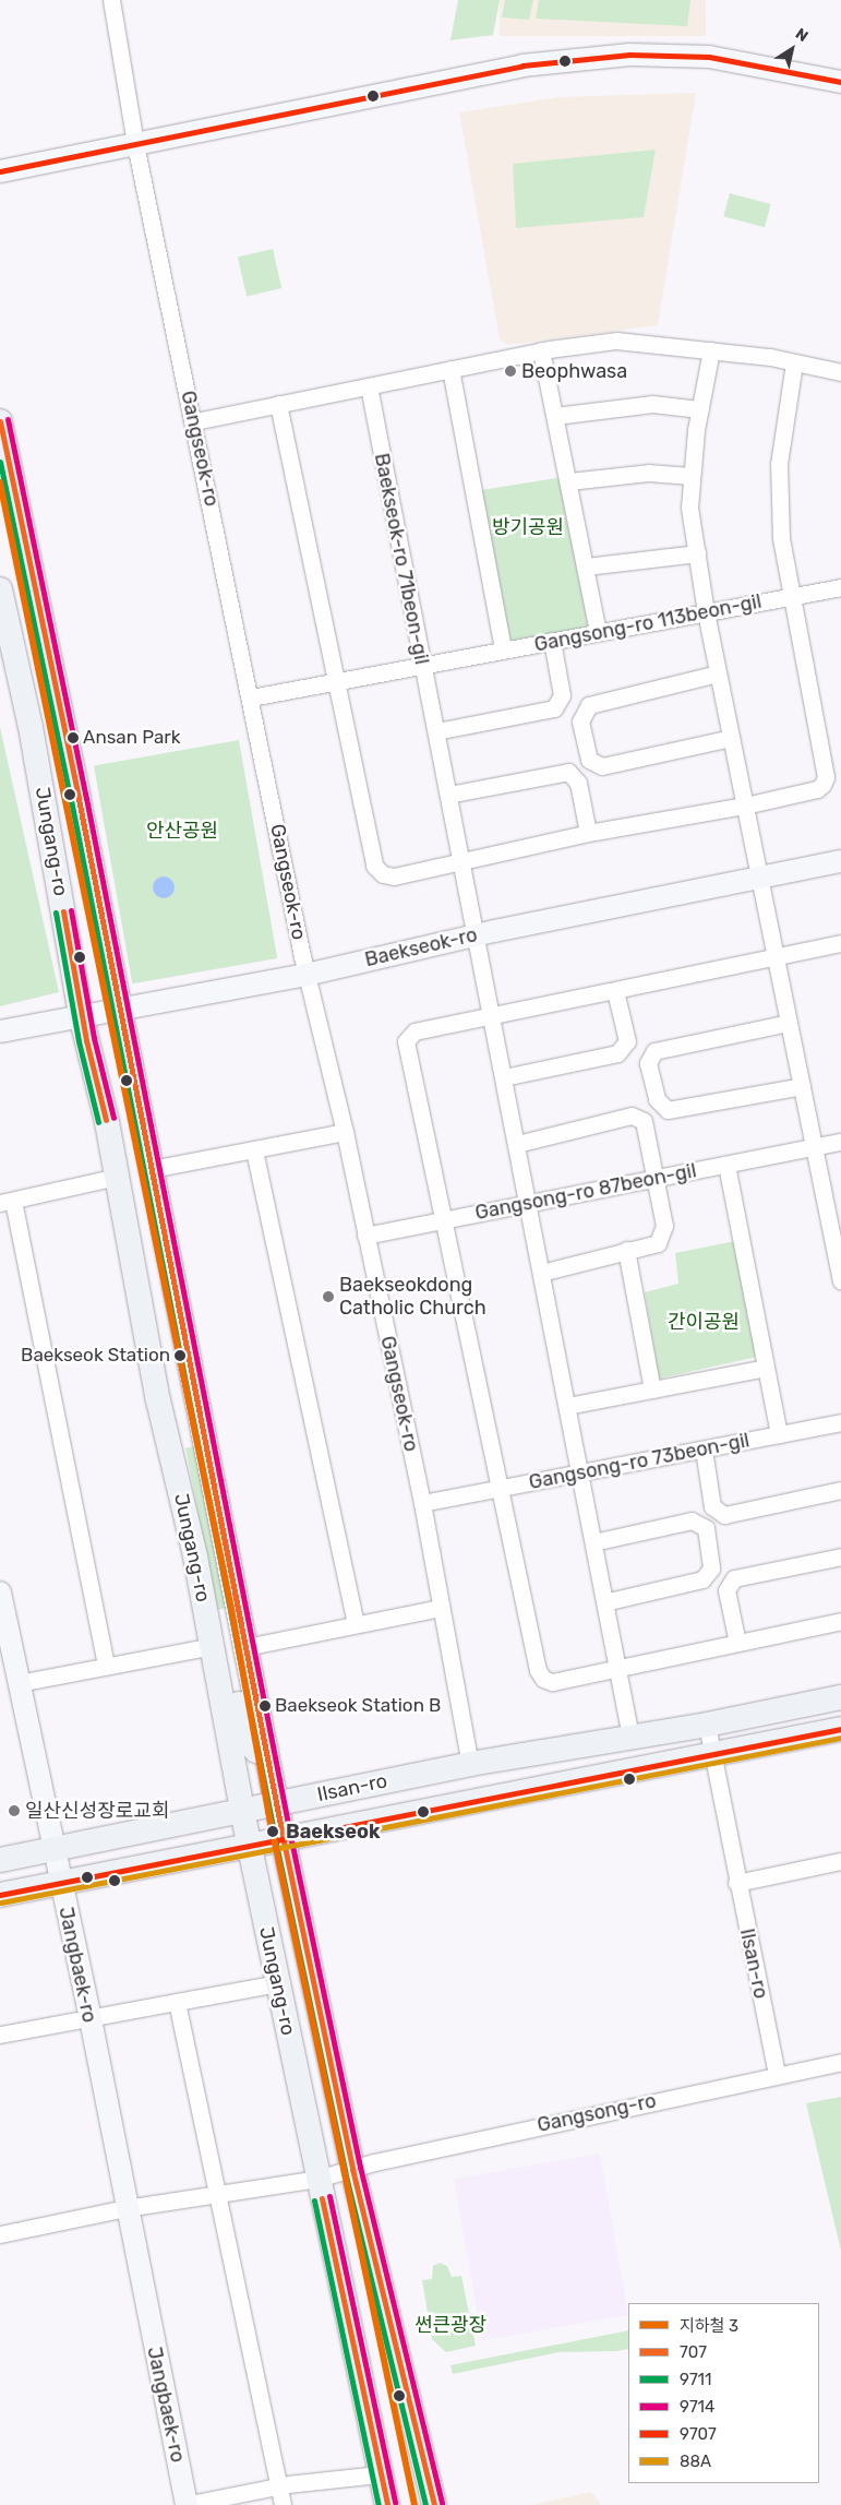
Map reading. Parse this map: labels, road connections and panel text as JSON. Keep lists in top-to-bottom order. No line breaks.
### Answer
{"streets":{"main road":["Jungang-ro","Baekseok-ro","Ilsan-ro","Jangbaek-ro"],"street":["Gangseok-ro","Baekseok-ro 71beon-gil","Gangsong-ro 113beon-gil","Gangsong-ro 87beon-gil","Gangsong-ro 73beon-gil","Gangsong-ro"]},"crossings":[["Gangseok-ro","Gangsong-ro 113beon-gil"],["Gangseok-ro","Baekseok-ro"],["Gangseok-ro","Gangsong-ro 87beon-gil"],["Gangseok-ro","Gangsong-ro 73beon-gil"],["Gangseok-ro","Ilsan-ro"],["Baekseok-ro 71beon-gil","Gangsong-ro 113beon-gil"],["Baekseok-ro 71beon-gil","Baekseok-ro"],["Baekseok-ro 71beon-gil","Gangsong-ro 87beon-gil"],["Baekseok-ro 71beon-gil","Gangsong-ro 73beon-gil"],["Baekseok-ro 71beon-gil","Ilsan-ro"],["Jungang-ro","Baekseok-ro"],["Jungang-ro","Ilsan-ro"],["Jungang-ro","Jangbaek-ro"],["Jungang-ro","Gangsong-ro"],["Ilsan-ro","Jangbaek-ro"],["Ilsan-ro","Gangsong-ro"]],"parks":["방기공원","안산공원","간이공원","썬큰광장"],"places":["Beophwasa","Ansan Park","Baekseokdong Catholic Church","Baekseok Station","Baekseok Station B","일산신성장로교회","Baekseok"],"lines":["transit line 9707","transit line 9714","transit line 707","transit line 9711","metro line 3","transit line 88A"],"legend":["지하철 3","707","9711","9714","9707","88A"],"north":"top right"}
